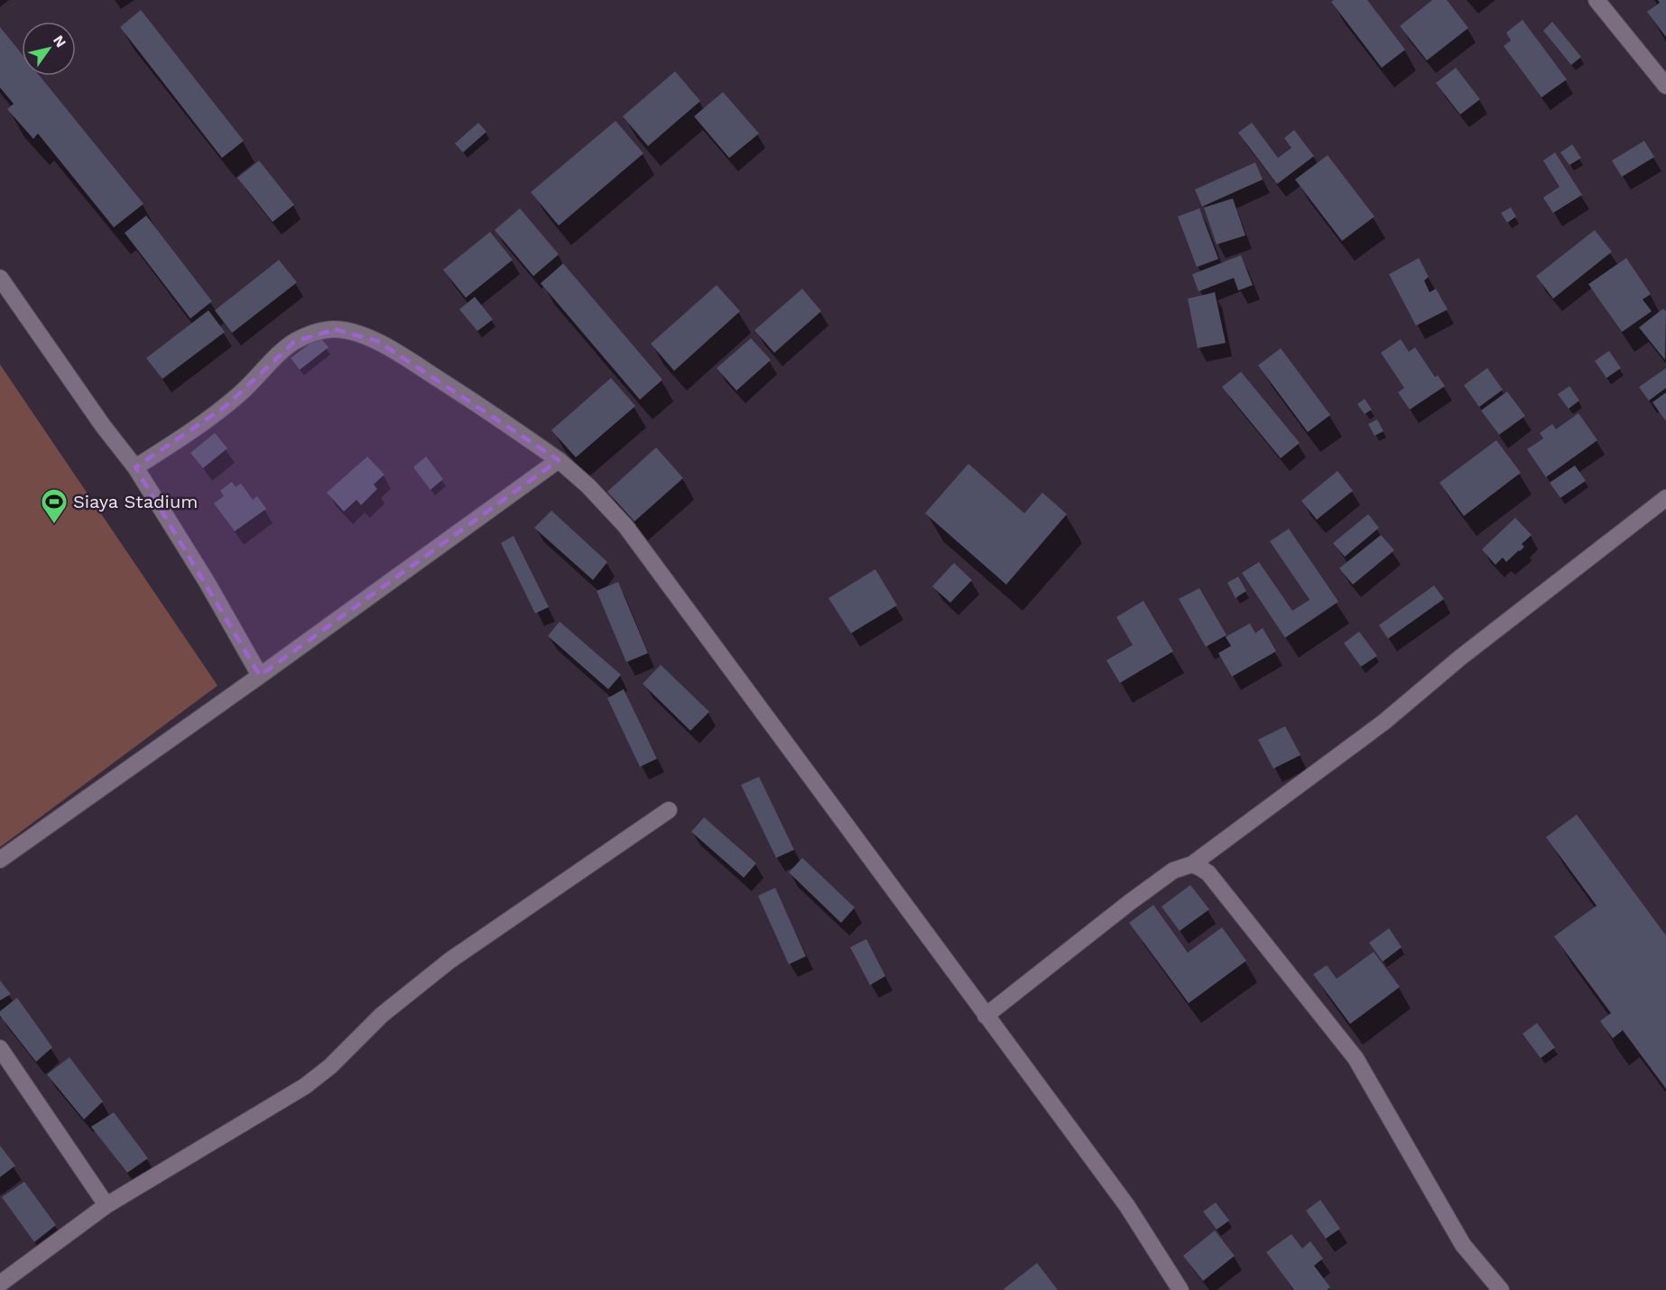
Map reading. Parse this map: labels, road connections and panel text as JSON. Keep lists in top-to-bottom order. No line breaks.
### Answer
{"places":{"sports":["Siaya Stadium"]},"north":"top right"}
